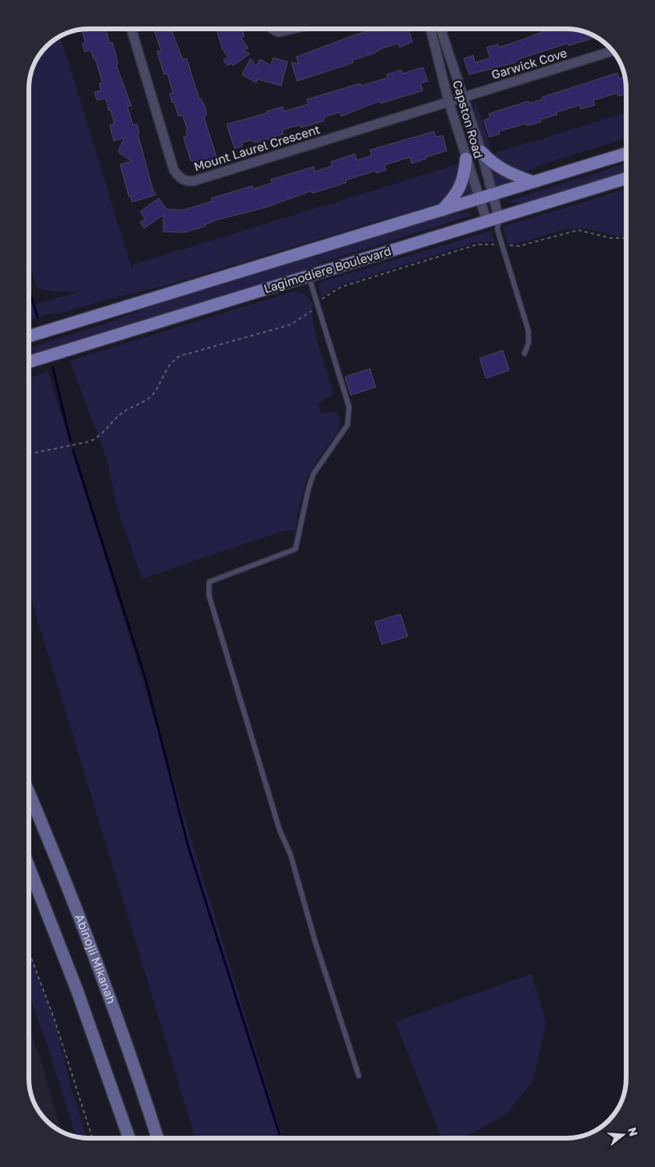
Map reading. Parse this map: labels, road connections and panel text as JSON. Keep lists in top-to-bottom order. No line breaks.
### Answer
{"streets":{"main road":["Lagimodiere Boulevard"],"street":["Garwick Cove","Capston Road","Mount Laurel Crescent","Abinojii Mikanah"]},"crossings":[["Garwick Cove","Capston Road"],["Garwick Cove","Mount Laurel Crescent"],["Capston Road","Mount Laurel Crescent"],["Capston Road","Lagimodiere Boulevard"]],"north":"right"}
